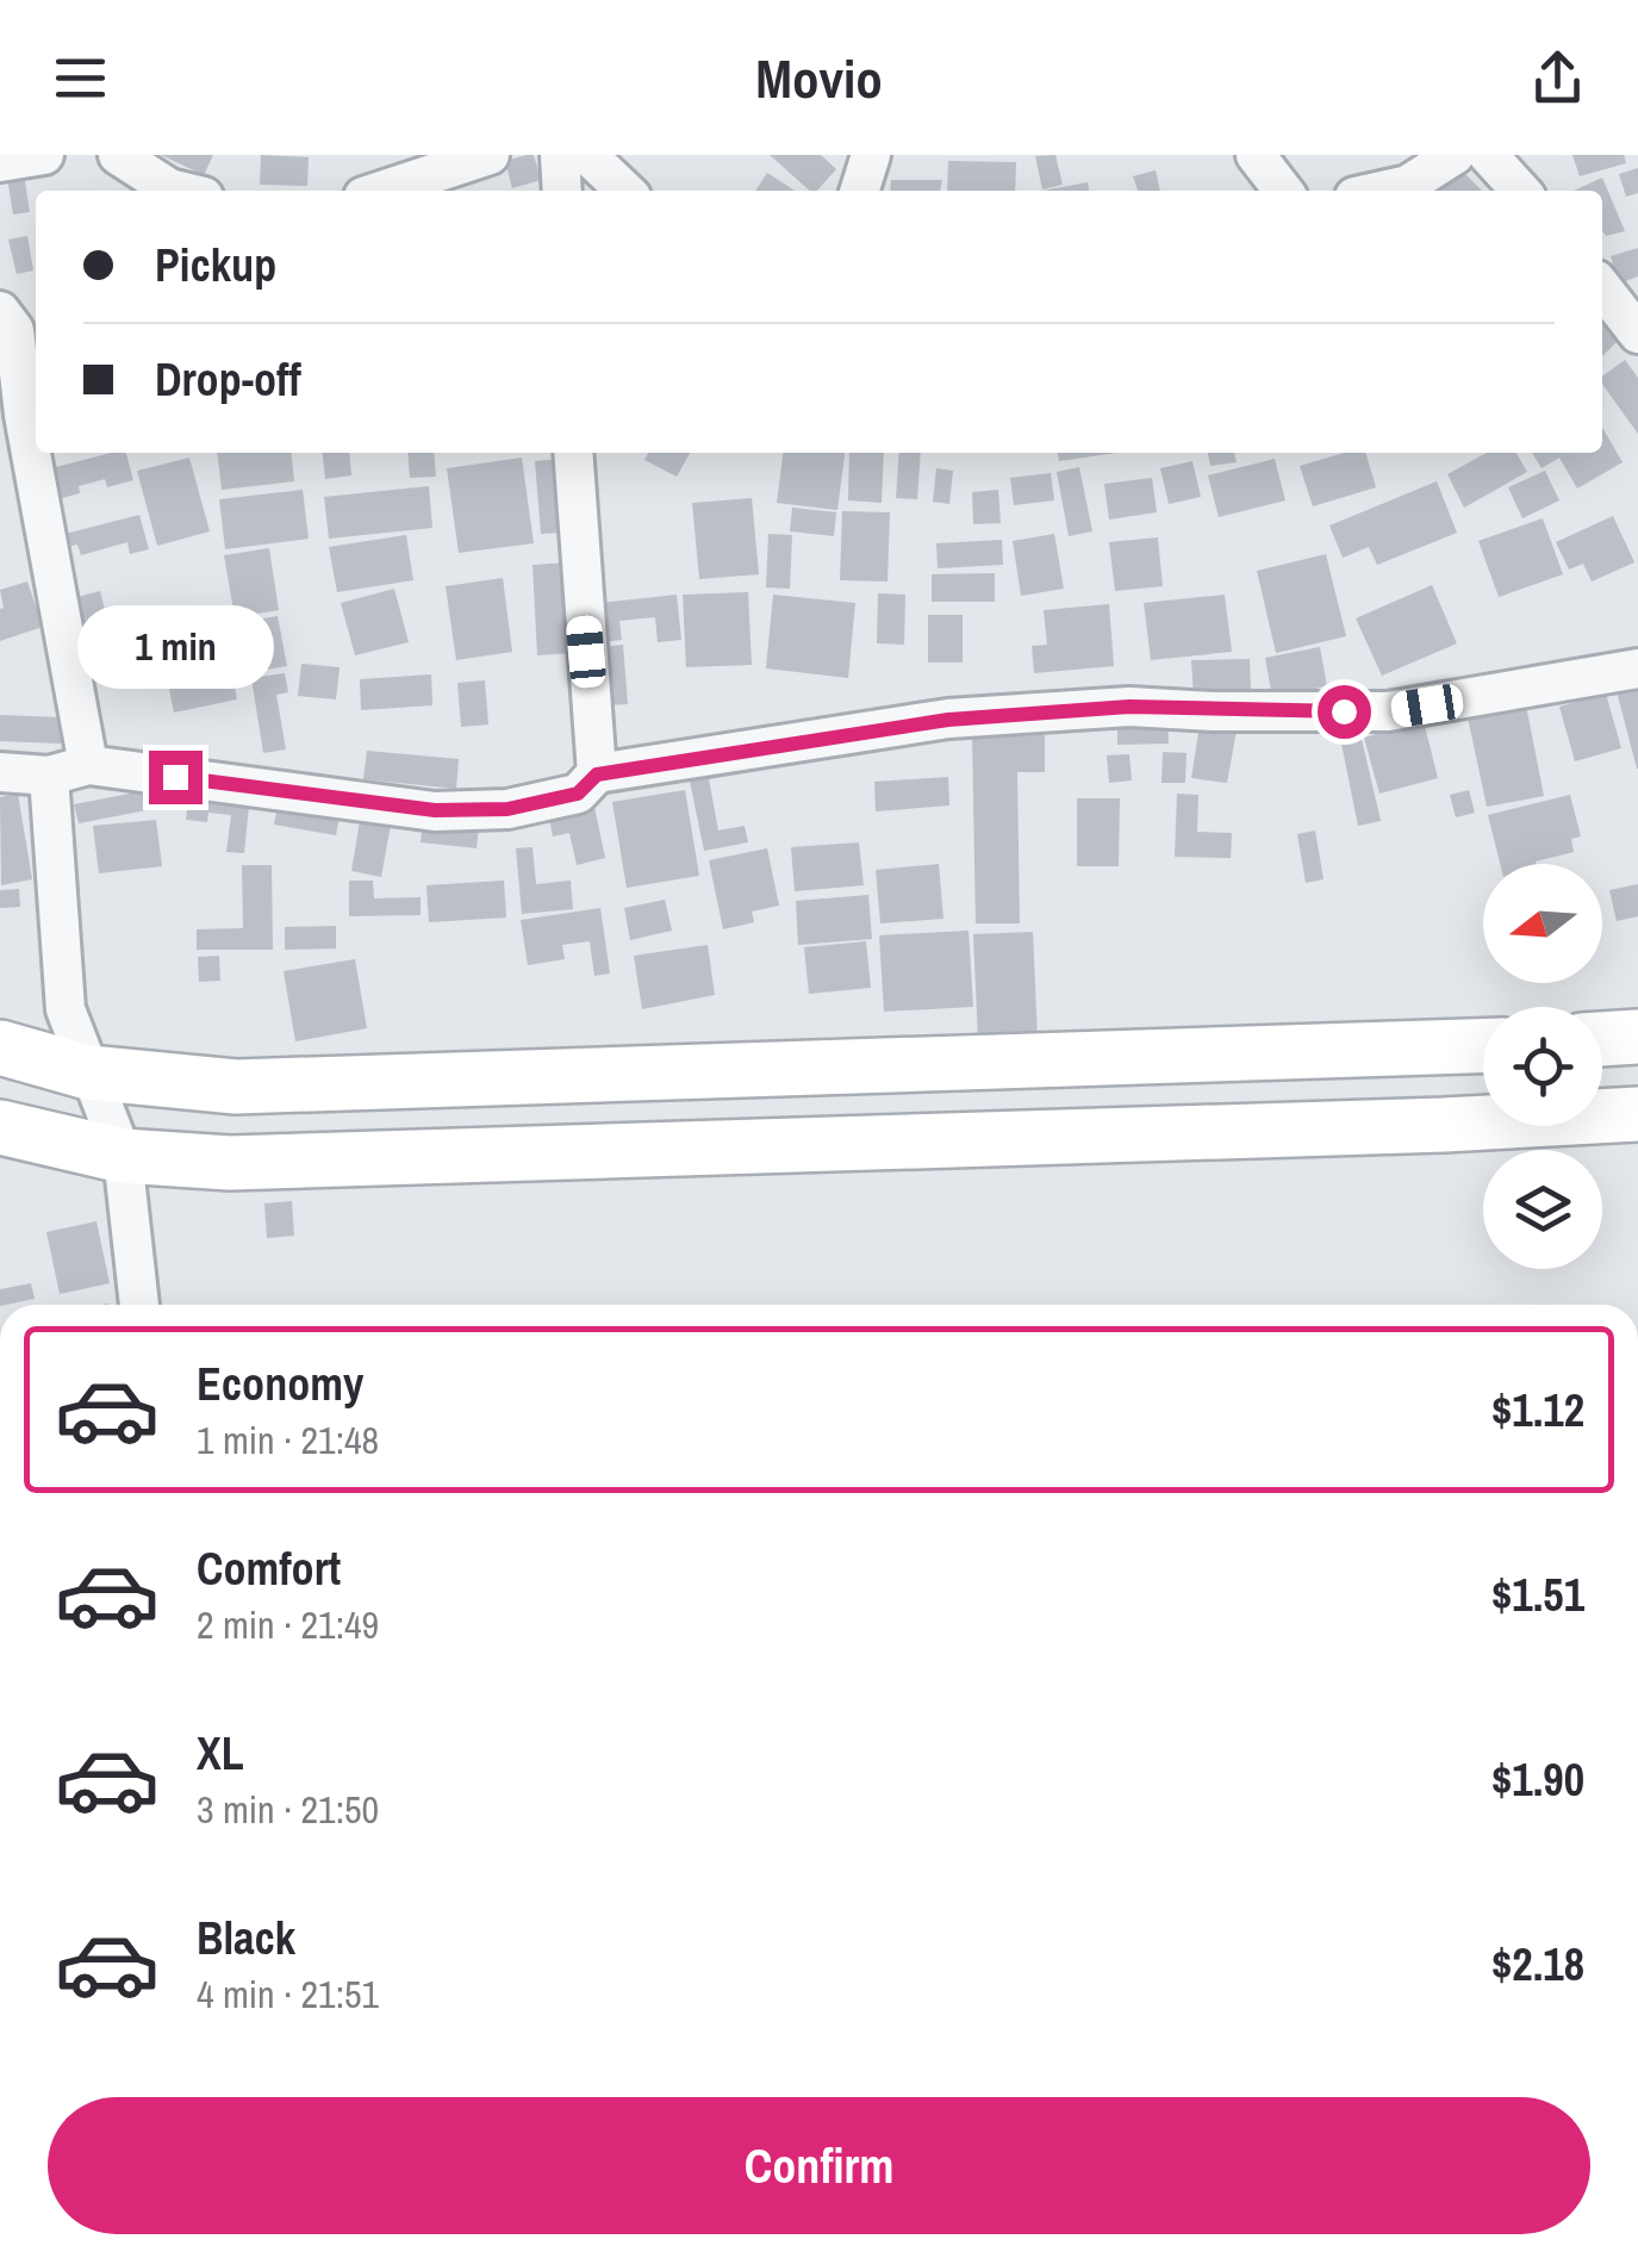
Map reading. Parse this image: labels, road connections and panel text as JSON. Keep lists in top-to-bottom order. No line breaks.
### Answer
{"north":"left","page":{"header":"Movio","banner":["Pickup","Drop-off"],"bubble":"1 min","list":[{"name":"Economy","note":"1 min · 21:48","value":"$1.12"},{"name":"Comfort","note":"2 min · 21:49","value":"$1.51"},{"name":"XL","note":"3 min · 21:50","value":"$1.90"},{"name":"Black","note":"4 min · 21:51","value":"$2.18"}],"buttons":"Confirm"}}
